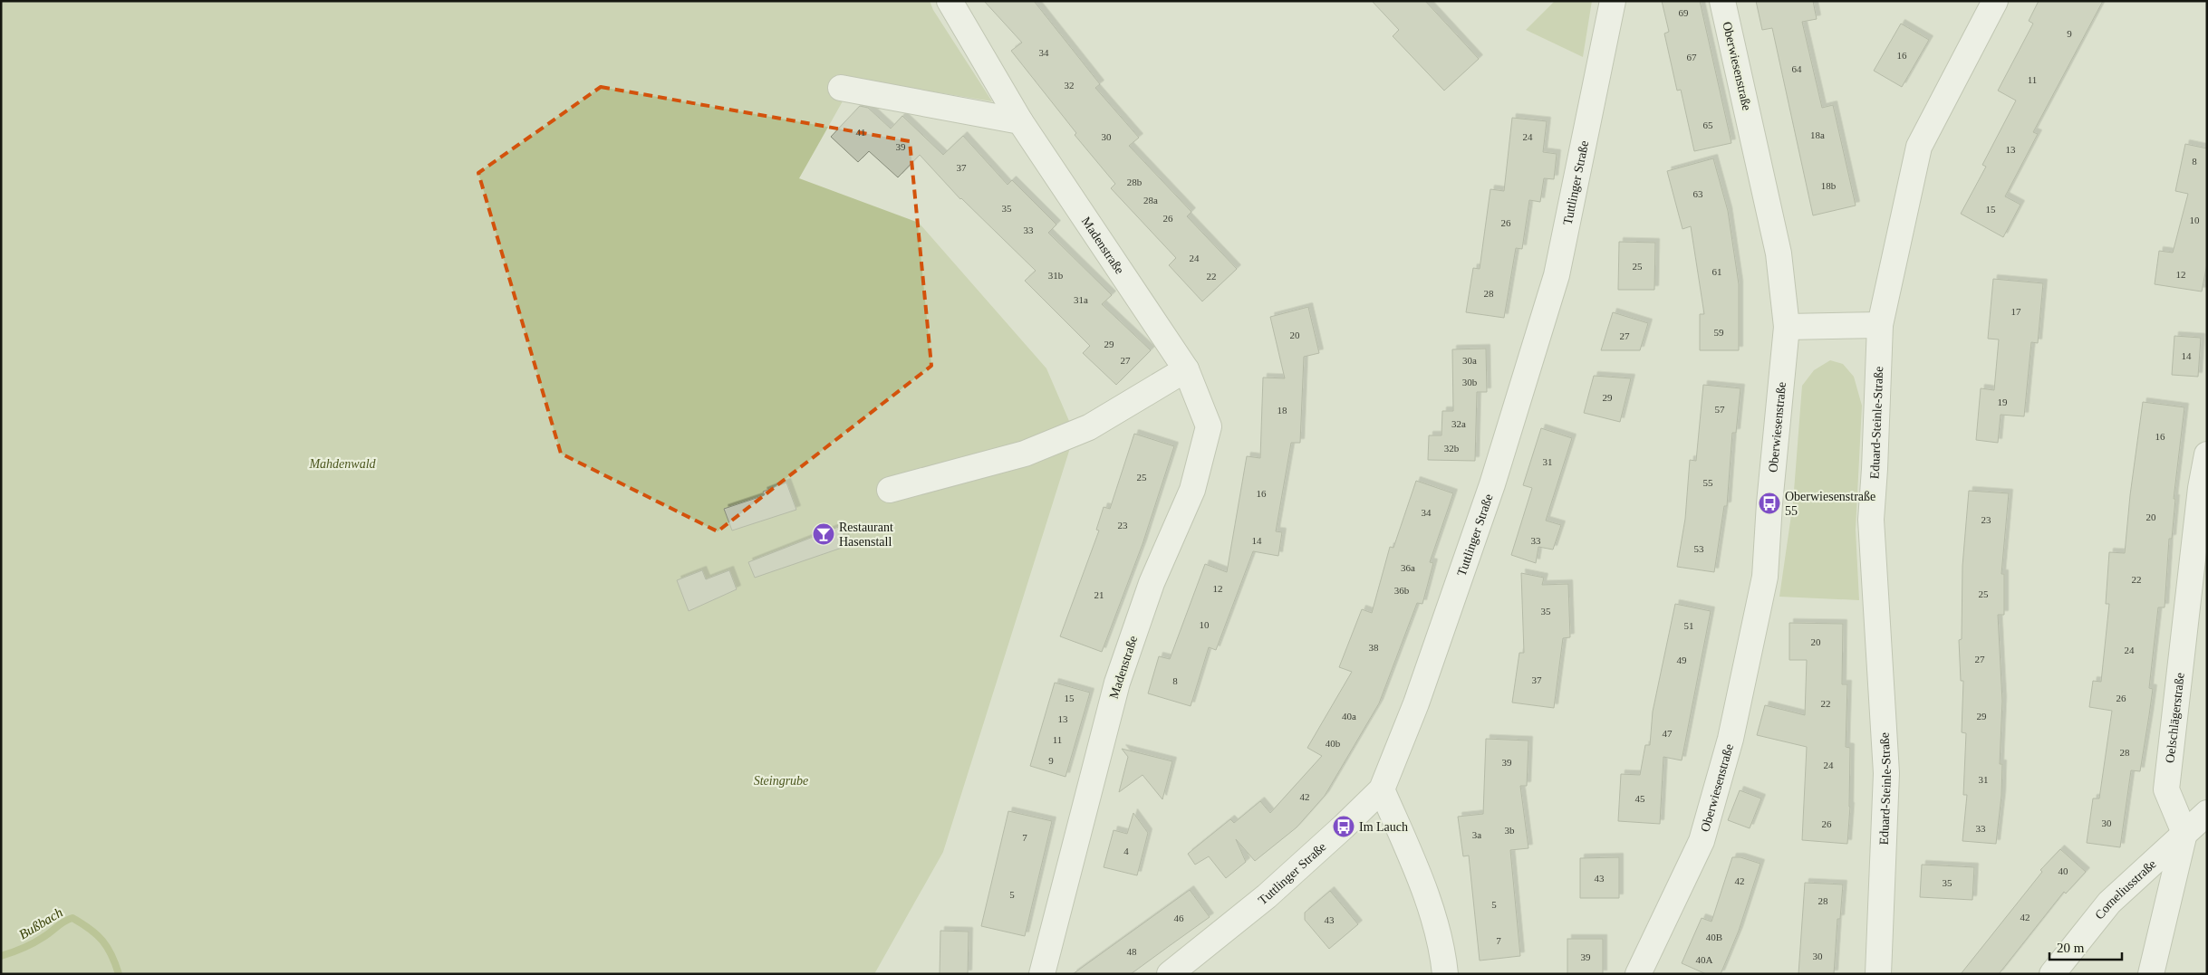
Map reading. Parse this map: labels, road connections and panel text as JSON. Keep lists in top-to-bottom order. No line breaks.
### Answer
{"streets":{"street":["Oberwiesenstraße","Tuttlinger Straße","Madenstraße","Eduard-Steinle-Straße","Oelschlägerstraße","Corneliusstraße"]},"crossings":[["Oelschlägerstraße","Corneliusstraße"]],"water":["Bußbach"],"parks":["Mahdenwald","Steingrube"],"places":{"bus stop":["Oberwiesenstraße 55","Im Lauch"],"bar":["Restaurant Hasenstall"]},"house_numbers":["69","9","34","16","67","64","11","32","65","41","18a","30","24","39","13","8","37","28b","18b","63","28a","35","15","26","10","26","33","24","25","61","12","31b","22","28","31a","17","59","20","27","29","14","27","30a","30b","29","19","57","18","32a","16","32b","31","25","55","16","34","20","23","23","14","33","53","36a","22","12","36b","25","21","35","10","51","20","38","24","27","49","37","8","15","26","22","40a","29","13","47","11","40b","28","9","39","24","31","42","45","30","26","33","3b","3a","7","4","40","43","42","35","5","28","5","42","46","43","40B","7","48","30","39","40A"],"scale_bar":"20 m"}
